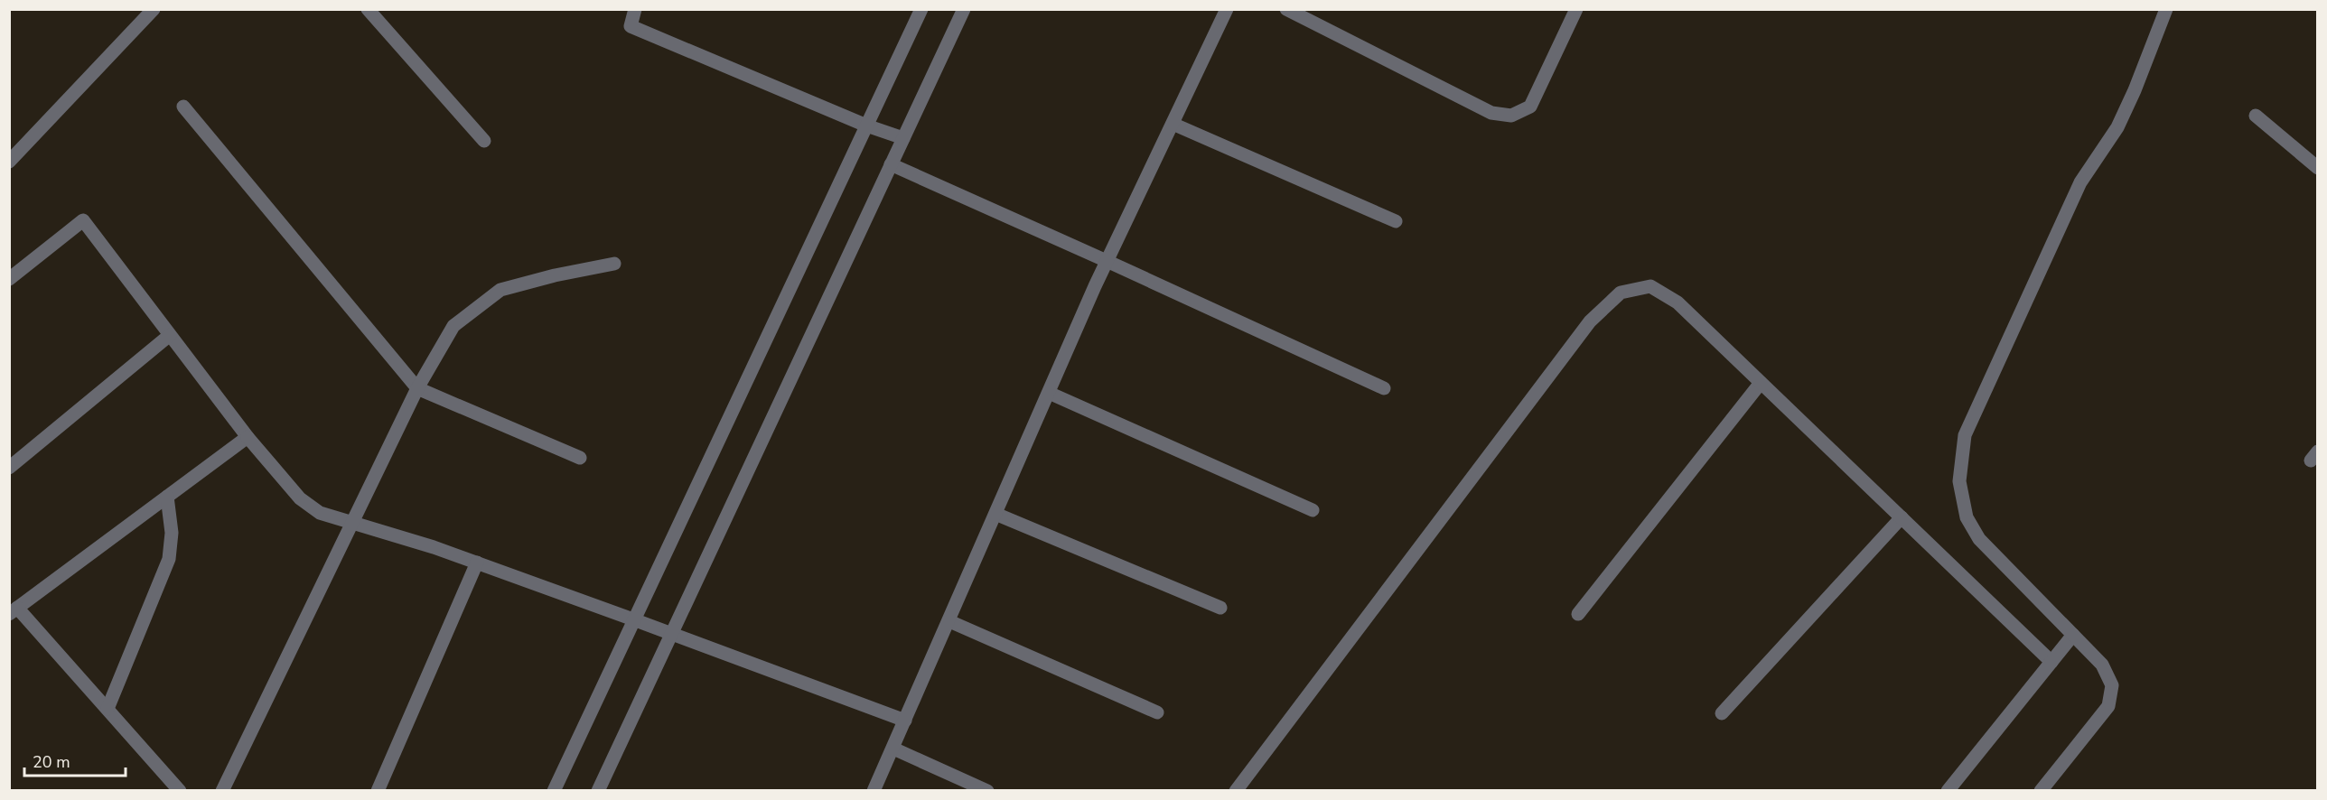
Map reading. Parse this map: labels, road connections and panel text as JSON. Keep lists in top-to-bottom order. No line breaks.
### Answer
{"scale_bar":"20 m"}
